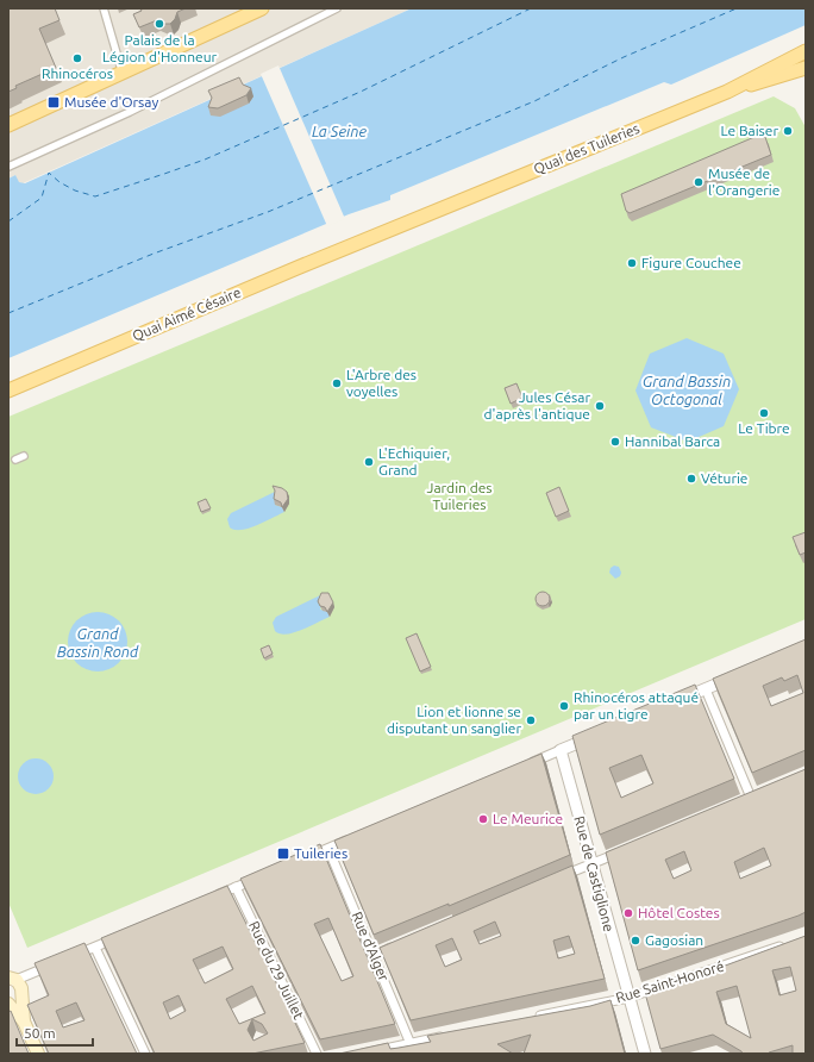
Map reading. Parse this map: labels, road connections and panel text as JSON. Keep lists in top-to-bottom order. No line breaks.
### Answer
{"streets":{"main road":["Quai des Tuileries","Quai Aimé Césaire"],"street":["Rue de Castiglione","Rue d'Alger","Rue du 29 Juillet","Rue Saint-Honoré"]},"crossings":[["Quai des Tuileries","Quai Aimé Césaire"],["Rue de Castiglione","Rue Saint-Honoré"]],"water":["La Seine","Grand Bassin Octogonal","Grand Bassin Rond"],"parks":["Jardin des Tuileries"],"places":{"other":["Palais de la Légion d'Honneur","Rhinocéros","Le Baiser","Musée de l'Orangerie","Figure Couchee","L'Arbre des voyelles","Jules César d'après l'antique","Le Tibre","Hannibal Barca","L'Echiquier, Grand","Véturie","Rhinocéros attaqué par un tigre","Lion et lionne se disputant un sanglier","Le Meurice","Hôtel Costes","Gagosian"],"transit":["Musée d'Orsay","Tuileries"]},"scale_bar":"50 m"}
